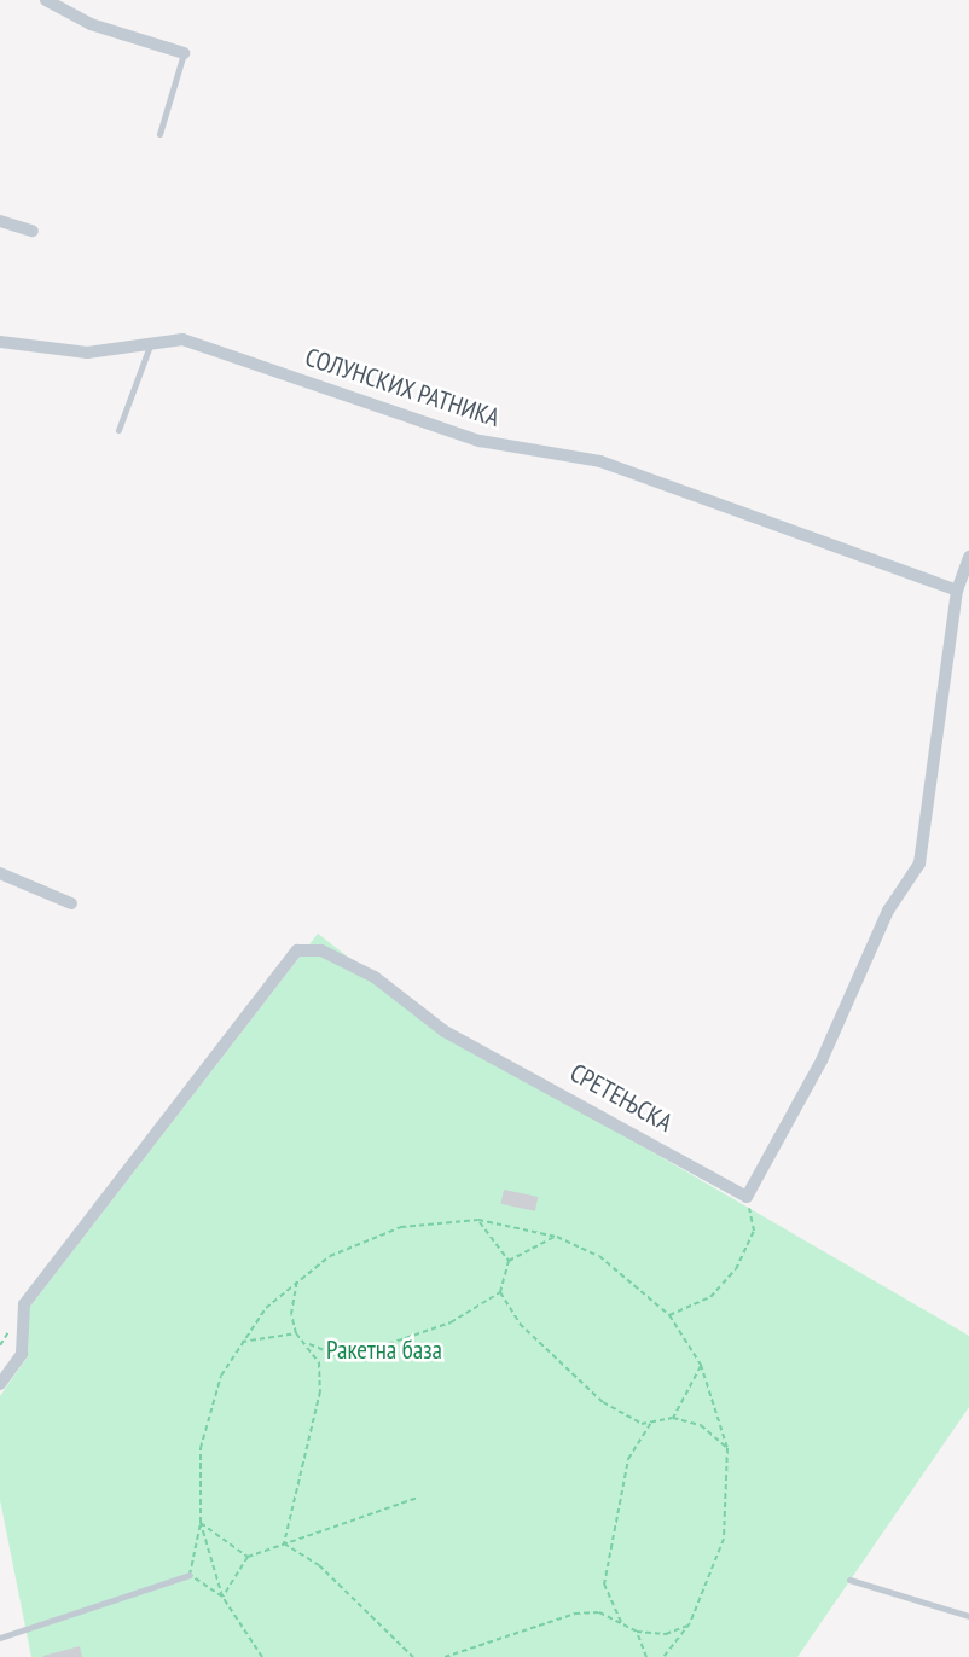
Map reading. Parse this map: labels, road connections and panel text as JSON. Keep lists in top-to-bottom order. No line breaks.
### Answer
{"streets":{"street":["СОЛУНСКИХ РАТНИКА","СРЕТЕЊСКА"]},"parks":["Ракетна база"]}
